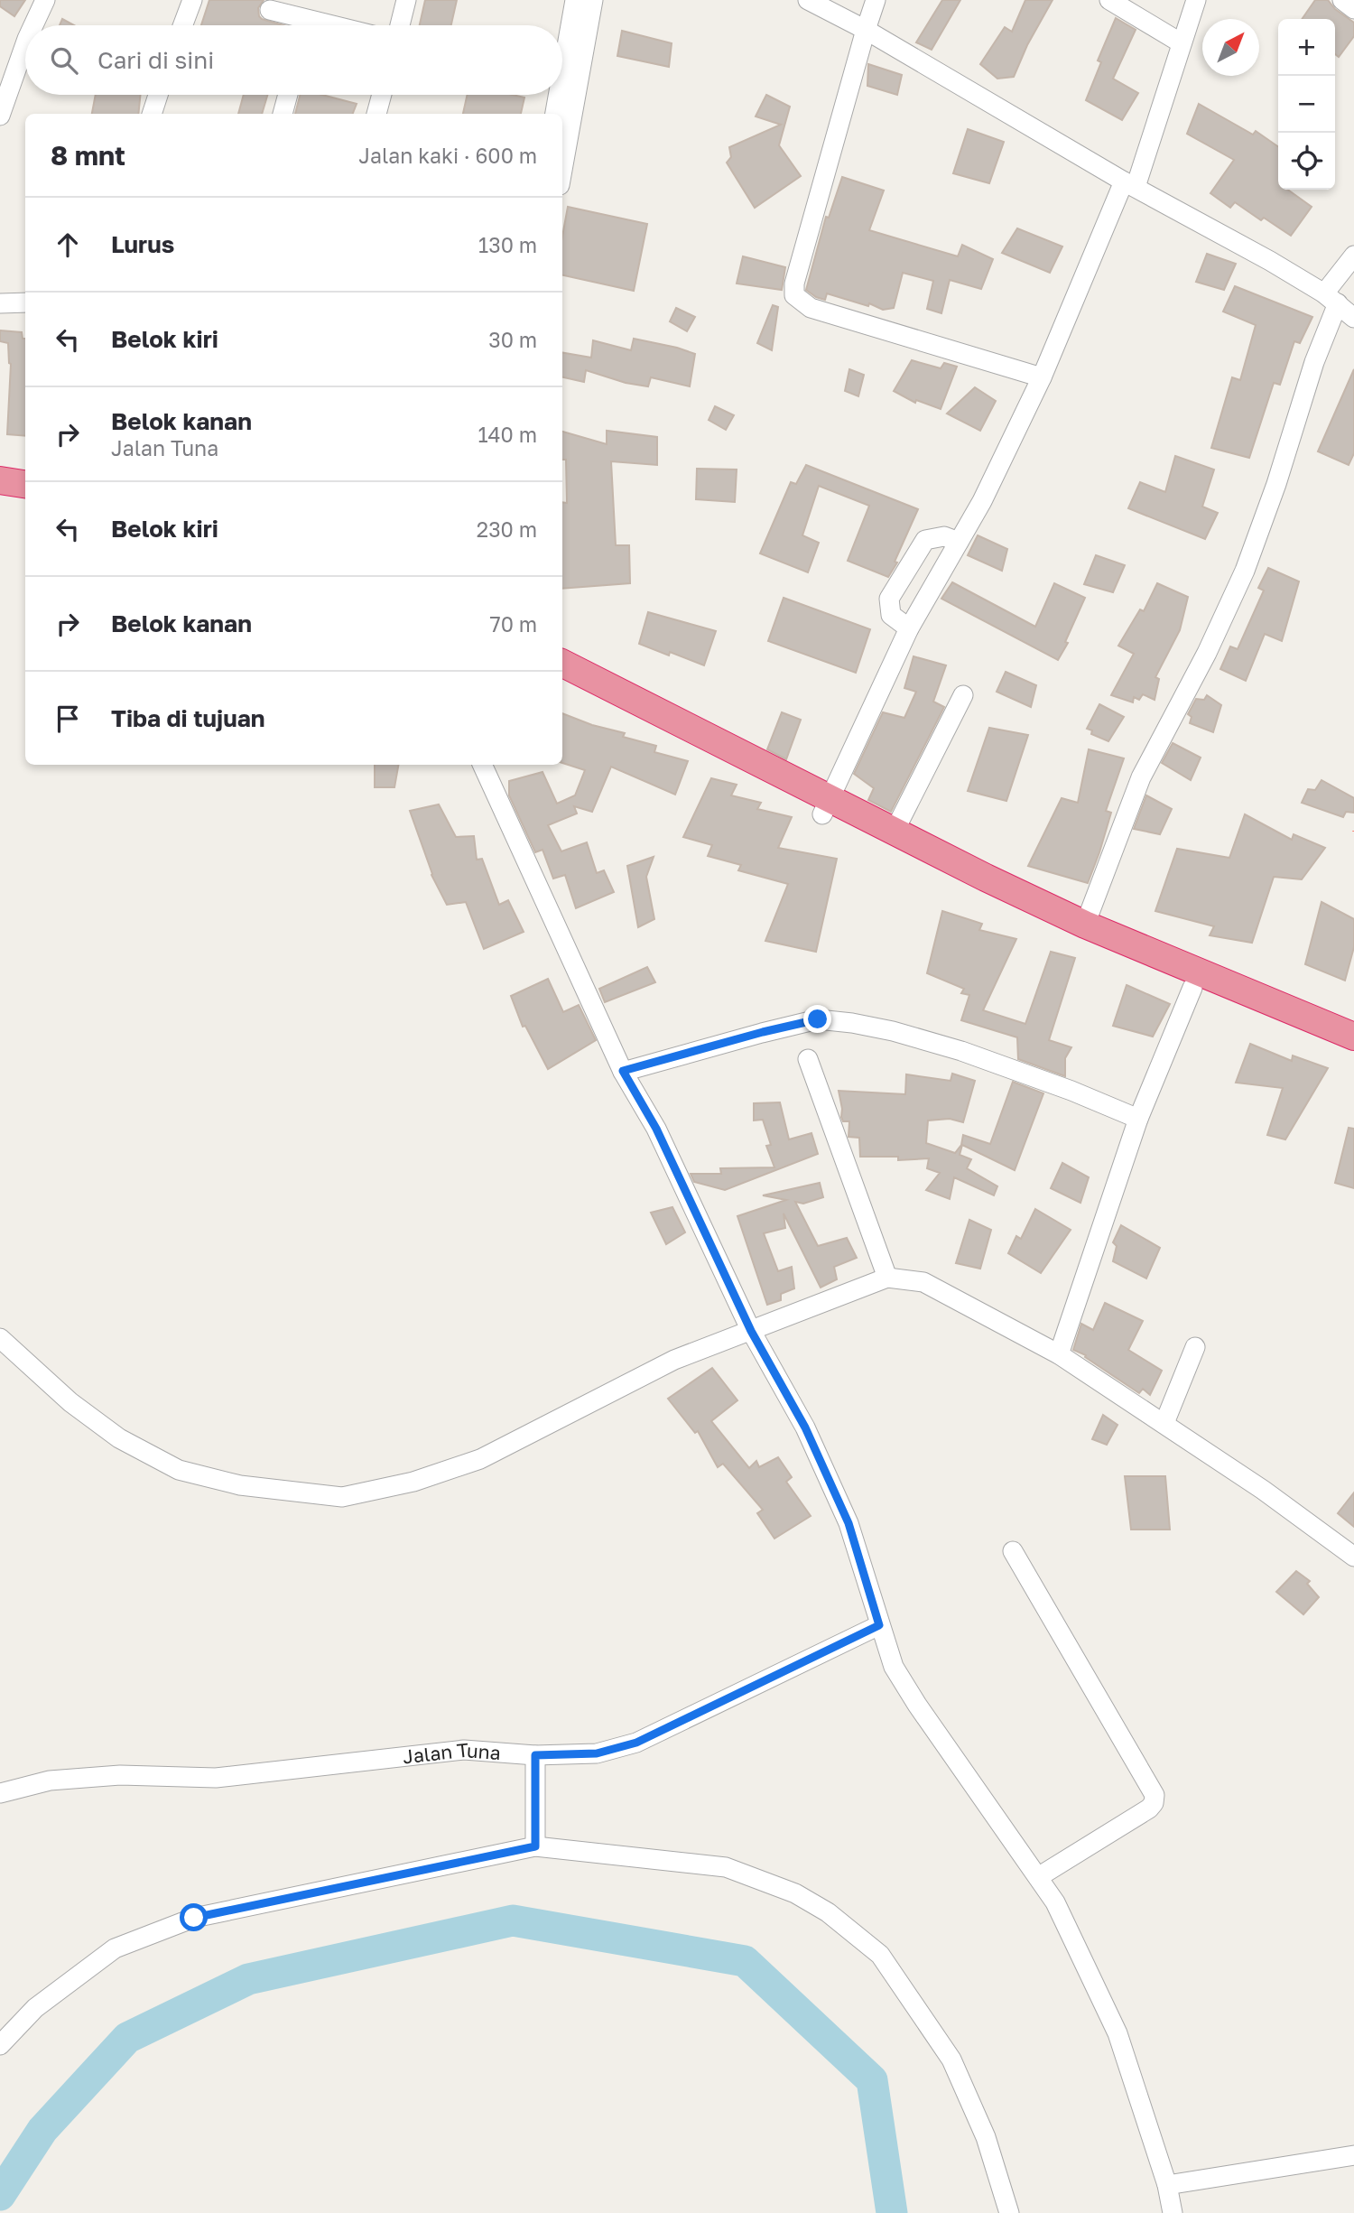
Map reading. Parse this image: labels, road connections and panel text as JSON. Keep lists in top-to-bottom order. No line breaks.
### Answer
{"streets":{"street":["Jalan Tuna"]},"north":"top right","page":{"map_buttons":["+","−"],"search":"Cari di sini","heading":["8 mnt","Jalan kaki · 600 m"],"list":[["Lurus","130 m"],["Belok kiri","30 m"],["Belok kanan","Jalan Tuna","140 m"],["Belok kiri","230 m"],["Belok kanan","70 m"],"Tiba di tujuan"]}}
